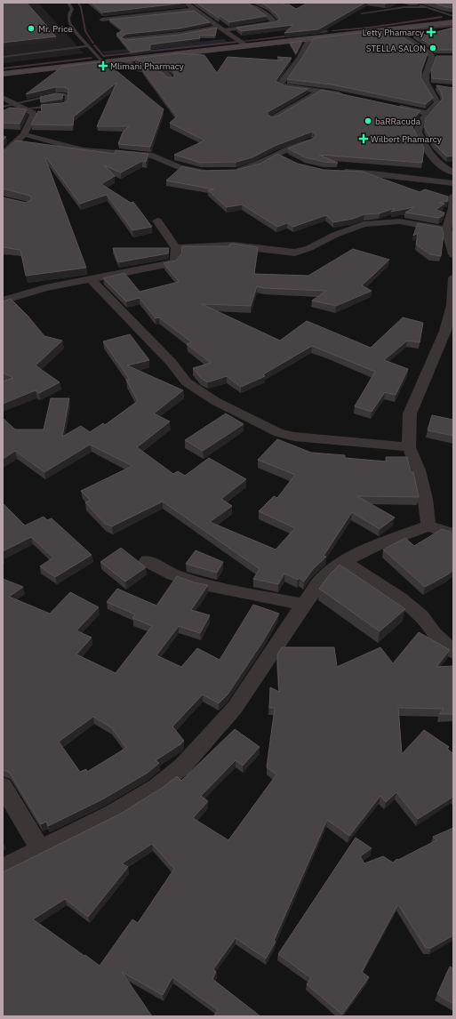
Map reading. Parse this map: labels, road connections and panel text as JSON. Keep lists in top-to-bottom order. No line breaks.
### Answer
{"places":{"other":["Mr. Price","STELLA SALON","baRRacuda"],"health":["Letty Phamarcy","Mlimani Pharmacy","Wilbert Phamarcy"]}}
